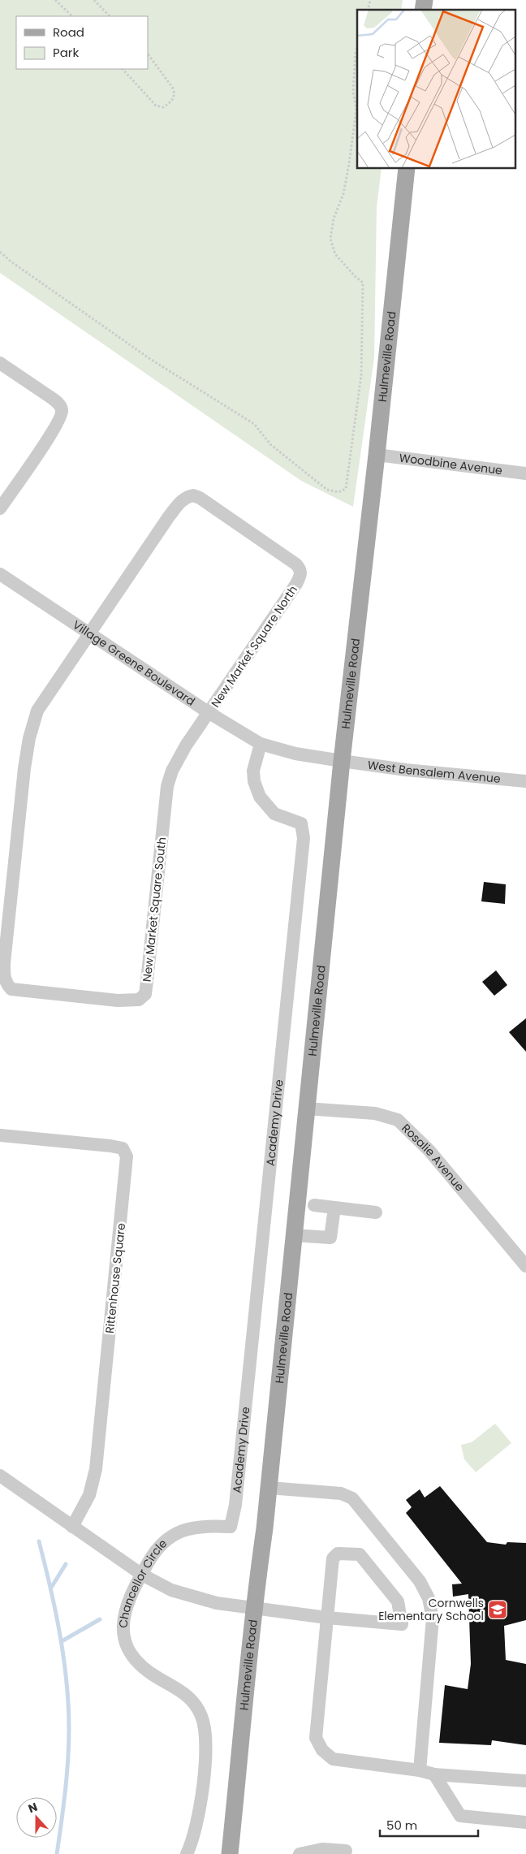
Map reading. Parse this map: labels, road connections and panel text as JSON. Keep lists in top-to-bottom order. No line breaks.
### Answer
{"streets":{"main road":["Hulmeville Road"],"street":["Woodbine Avenue","New Market Square North","Village Greene Boulevard","West Bensalem Avenue","New Market Square South","Academy Drive","Rosalie Avenue","Rittenhouse Square","Chancellor Circle"]},"crossings":[["Hulmeville Road","Woodbine Avenue"],["Hulmeville Road","Village Greene Boulevard"],["Hulmeville Road","West Bensalem Avenue"],["Hulmeville Road","Rosalie Avenue"],["New Market Square North","Village Greene Boulevard"],["New Market Square North","New Market Square South"],["Village Greene Boulevard","West Bensalem Avenue"],["Village Greene Boulevard","New Market Square South"],["Village Greene Boulevard","Academy Drive"],["Academy Drive","Chancellor Circle"]],"places":{"school or university":["Cornwells Elementary School"]},"legend":["Road","Park"],"scale_bar":"50 m","north":"top"}
